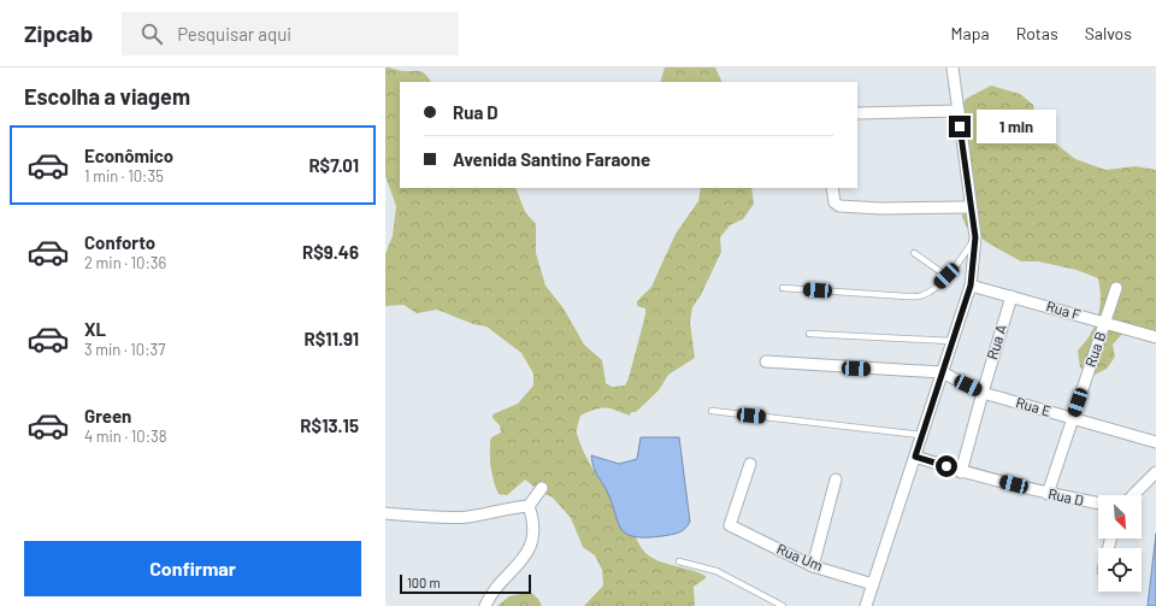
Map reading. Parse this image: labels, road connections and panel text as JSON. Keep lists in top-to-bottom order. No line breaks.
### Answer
{"streets":{"street":["Rua F","Rua A","Rua B","Rua E","Rua D","Rua Um"]},"crossings":[["Rua F","Rua A"],["Rua F","Rua B"],["Rua A","Rua E"],["Rua A","Rua D"],["Rua B","Rua E"],["Rua B","Rua D"]],"scale_bar":"100 m","north":"bottom right","page":{"header":"Zipcab","search":"Pesquisar aqui","nav":["Mapa","Rotas","Salvos"],"heading":"Escolha a viagem","banner":["Rua D","Avenida Santino Faraone"],"bubble":"1 min","list":[{"name":"Econômico","note":"1 min · 10:35","value":"R$7.01"},{"name":"Conforto","note":"2 min · 10:36","value":"R$9.46"},{"name":"XL","note":"3 min · 10:37","value":"R$11.91"},{"name":"Green","note":"4 min · 10:38","value":"R$13.15"}],"buttons":"Confirmar","scale":"100 m"}}
